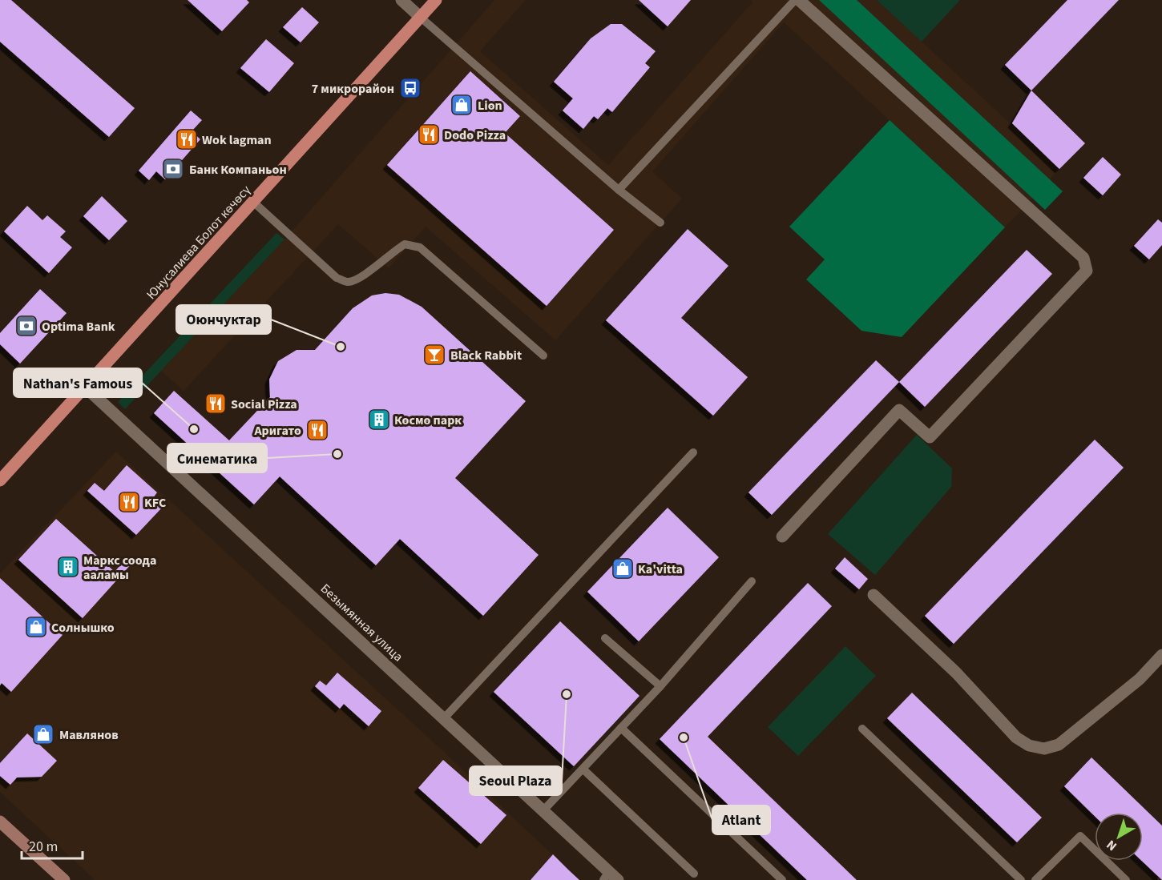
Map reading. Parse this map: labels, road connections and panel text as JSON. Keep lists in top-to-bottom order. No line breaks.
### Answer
{"streets":{"main road":["Юнусалиева Болот көчөсү"],"street":["Безымянная улица"]},"crossings":[["Юнусалиева Болот көчөсү","Безымянная улица"]],"places":{"bus stop":["7 микрорайон"],"shop":["Lion","Ka'vitta","Солнышко","Мавлянов"],"restaurant":["Dodo Pizza","Wok lagman","Social Pizza","Аригато","KFC"],"bank":["Банк Компаньон","Optima Bank"],"other":["Оюнчуктар","Nathan's Famous","Синематика","Seoul Plaza","Atlant"],"bar":["Black Rabbit"],"building":["Космо парк","Маркс соода ааламы"]},"scale_bar":"20 m","north":"bottom left"}
